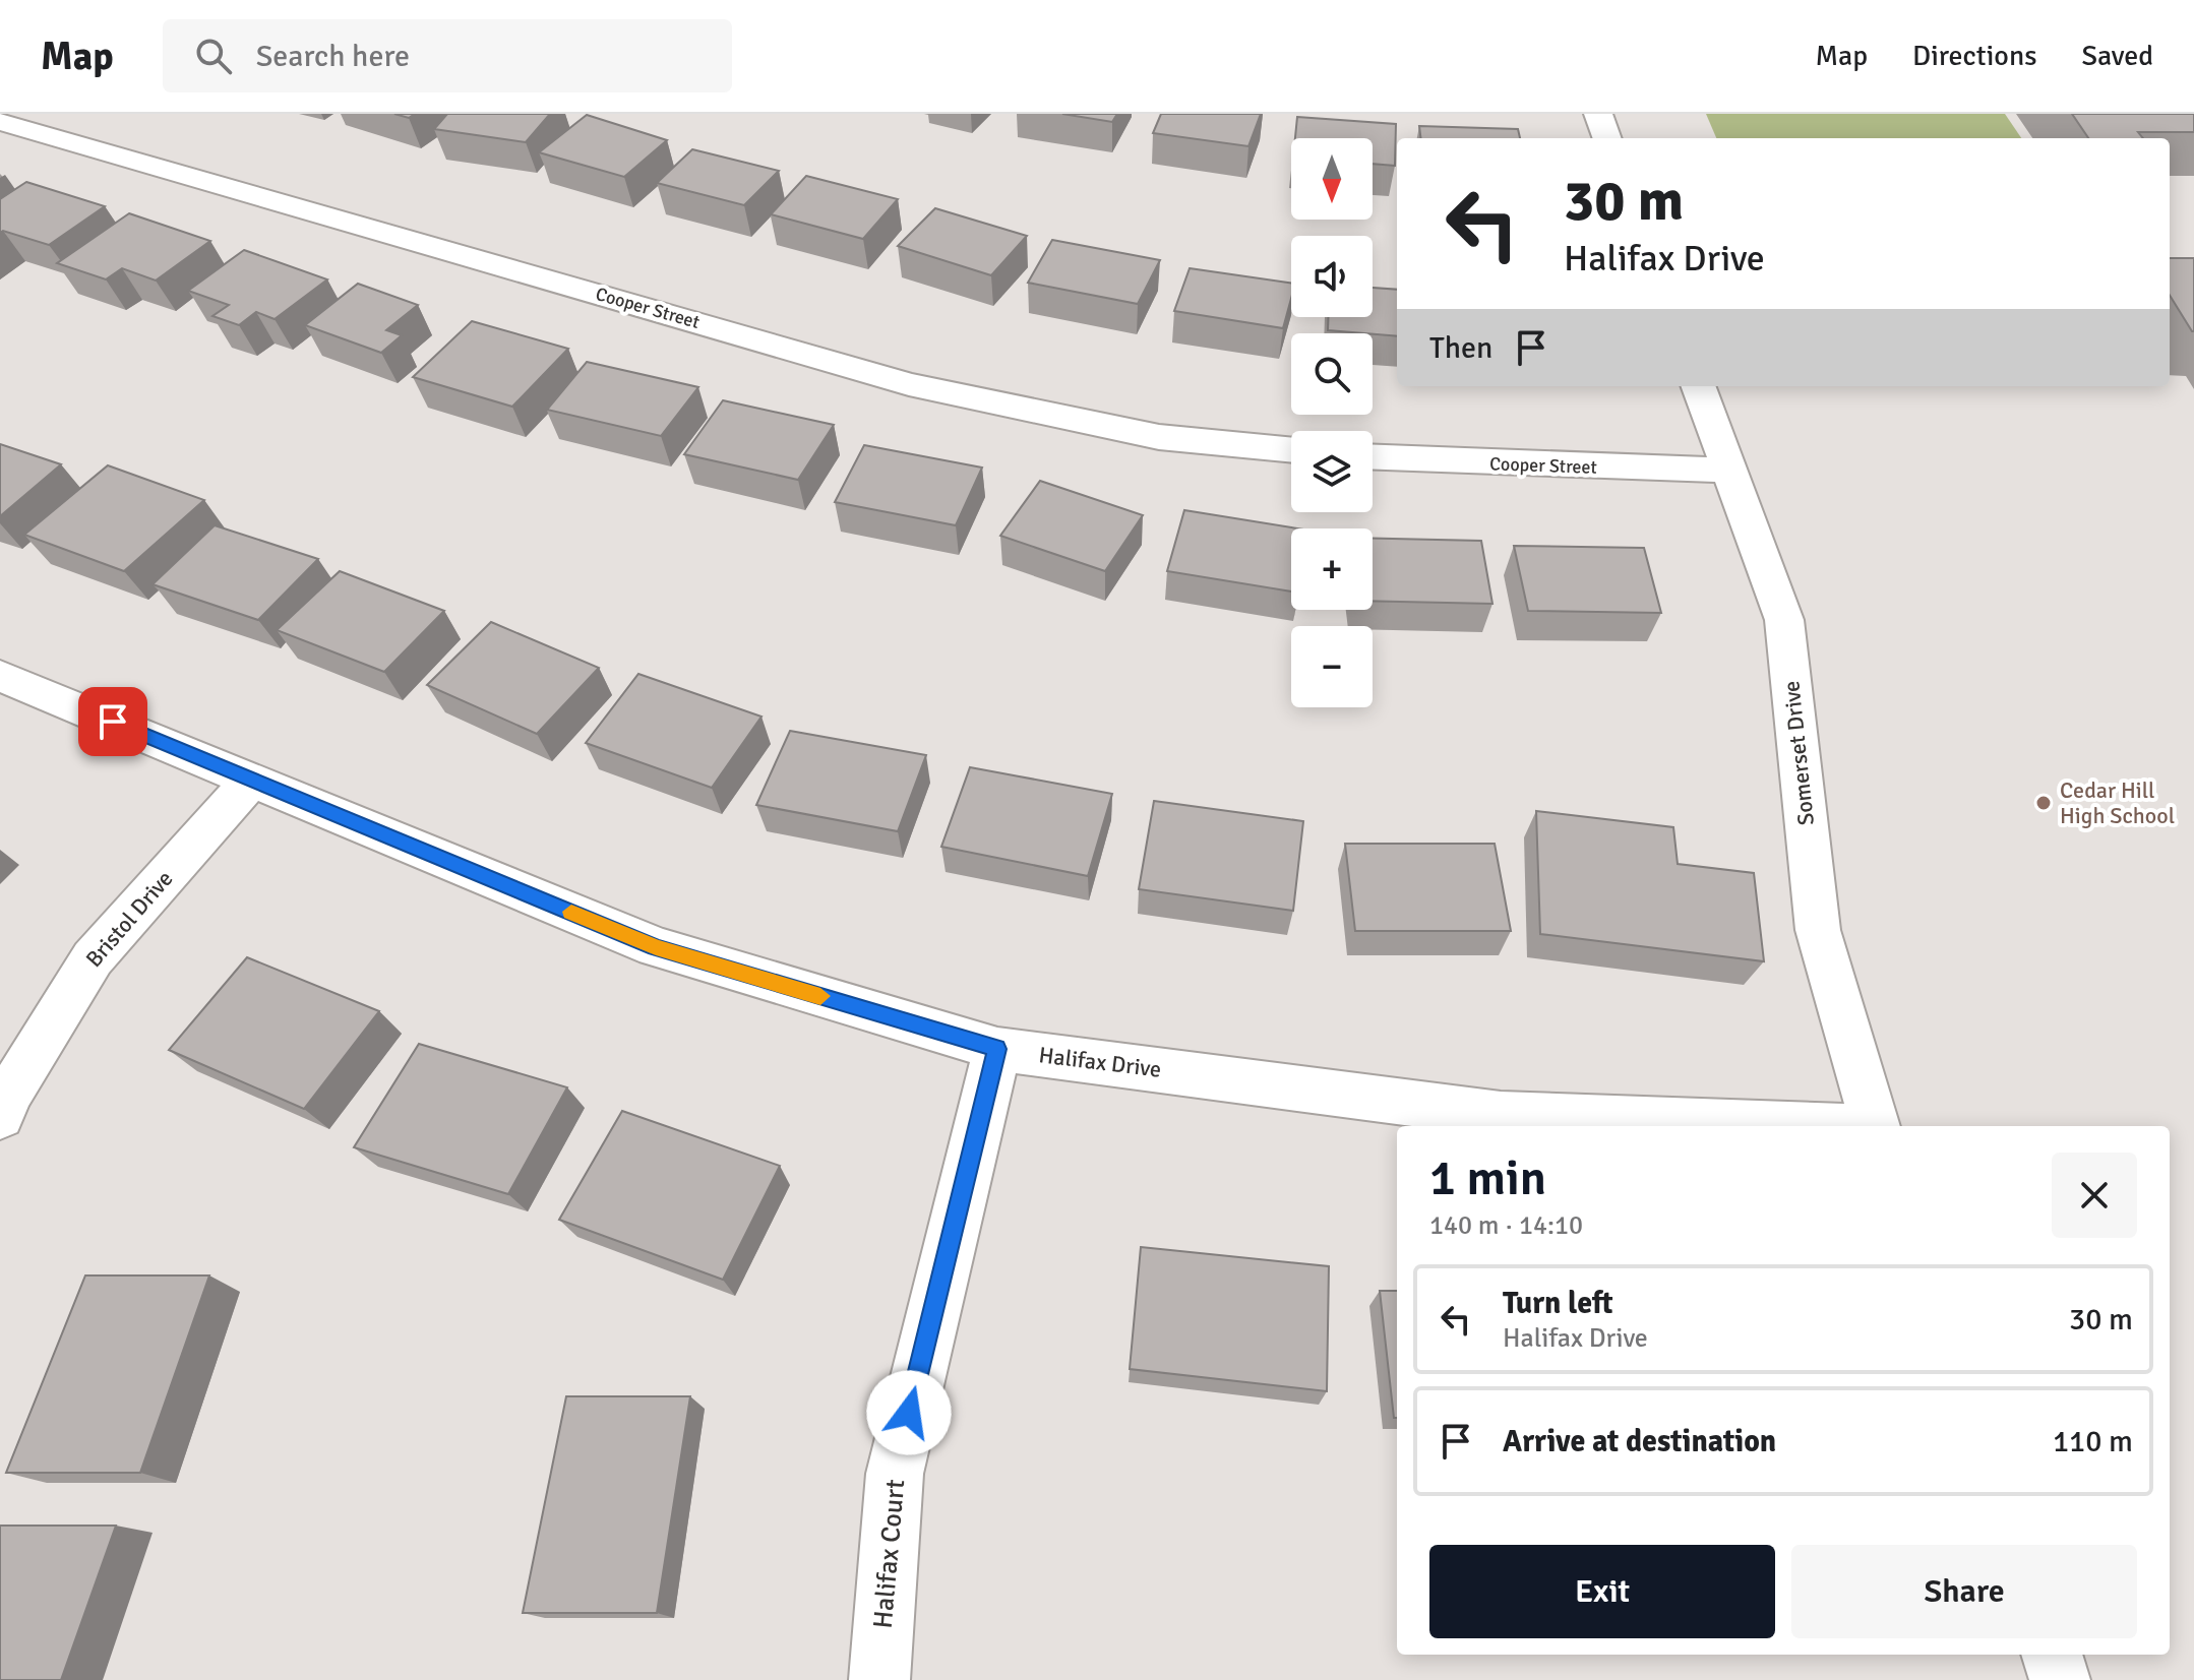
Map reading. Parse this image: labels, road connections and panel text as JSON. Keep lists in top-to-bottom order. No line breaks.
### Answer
{"streets":{"street":["Cooper Street","Somerset Drive","Bristol Drive","Halifax Drive","Halifax Court"]},"crossings":[["Cooper Street","Somerset Drive"],["Bristol Drive","Halifax Drive"],["Halifax Drive","Halifax Court"]],"places":["Cedar Hill High School"],"north":"bottom","page":{"header":"Map","search":"Search here","nav":["Map","Directions","Saved"],"map_buttons":["+","−"],"turn":["30 m","Halifax Drive"],"then":"Then","heading":["1 min","140 m · 14:10"],"list":[{"name":"Turn left","note":"Halifax Drive","value":"30 m"},{"name":"Arrive at destination","value":"110 m"}],"buttons":["Exit","Share"]}}
